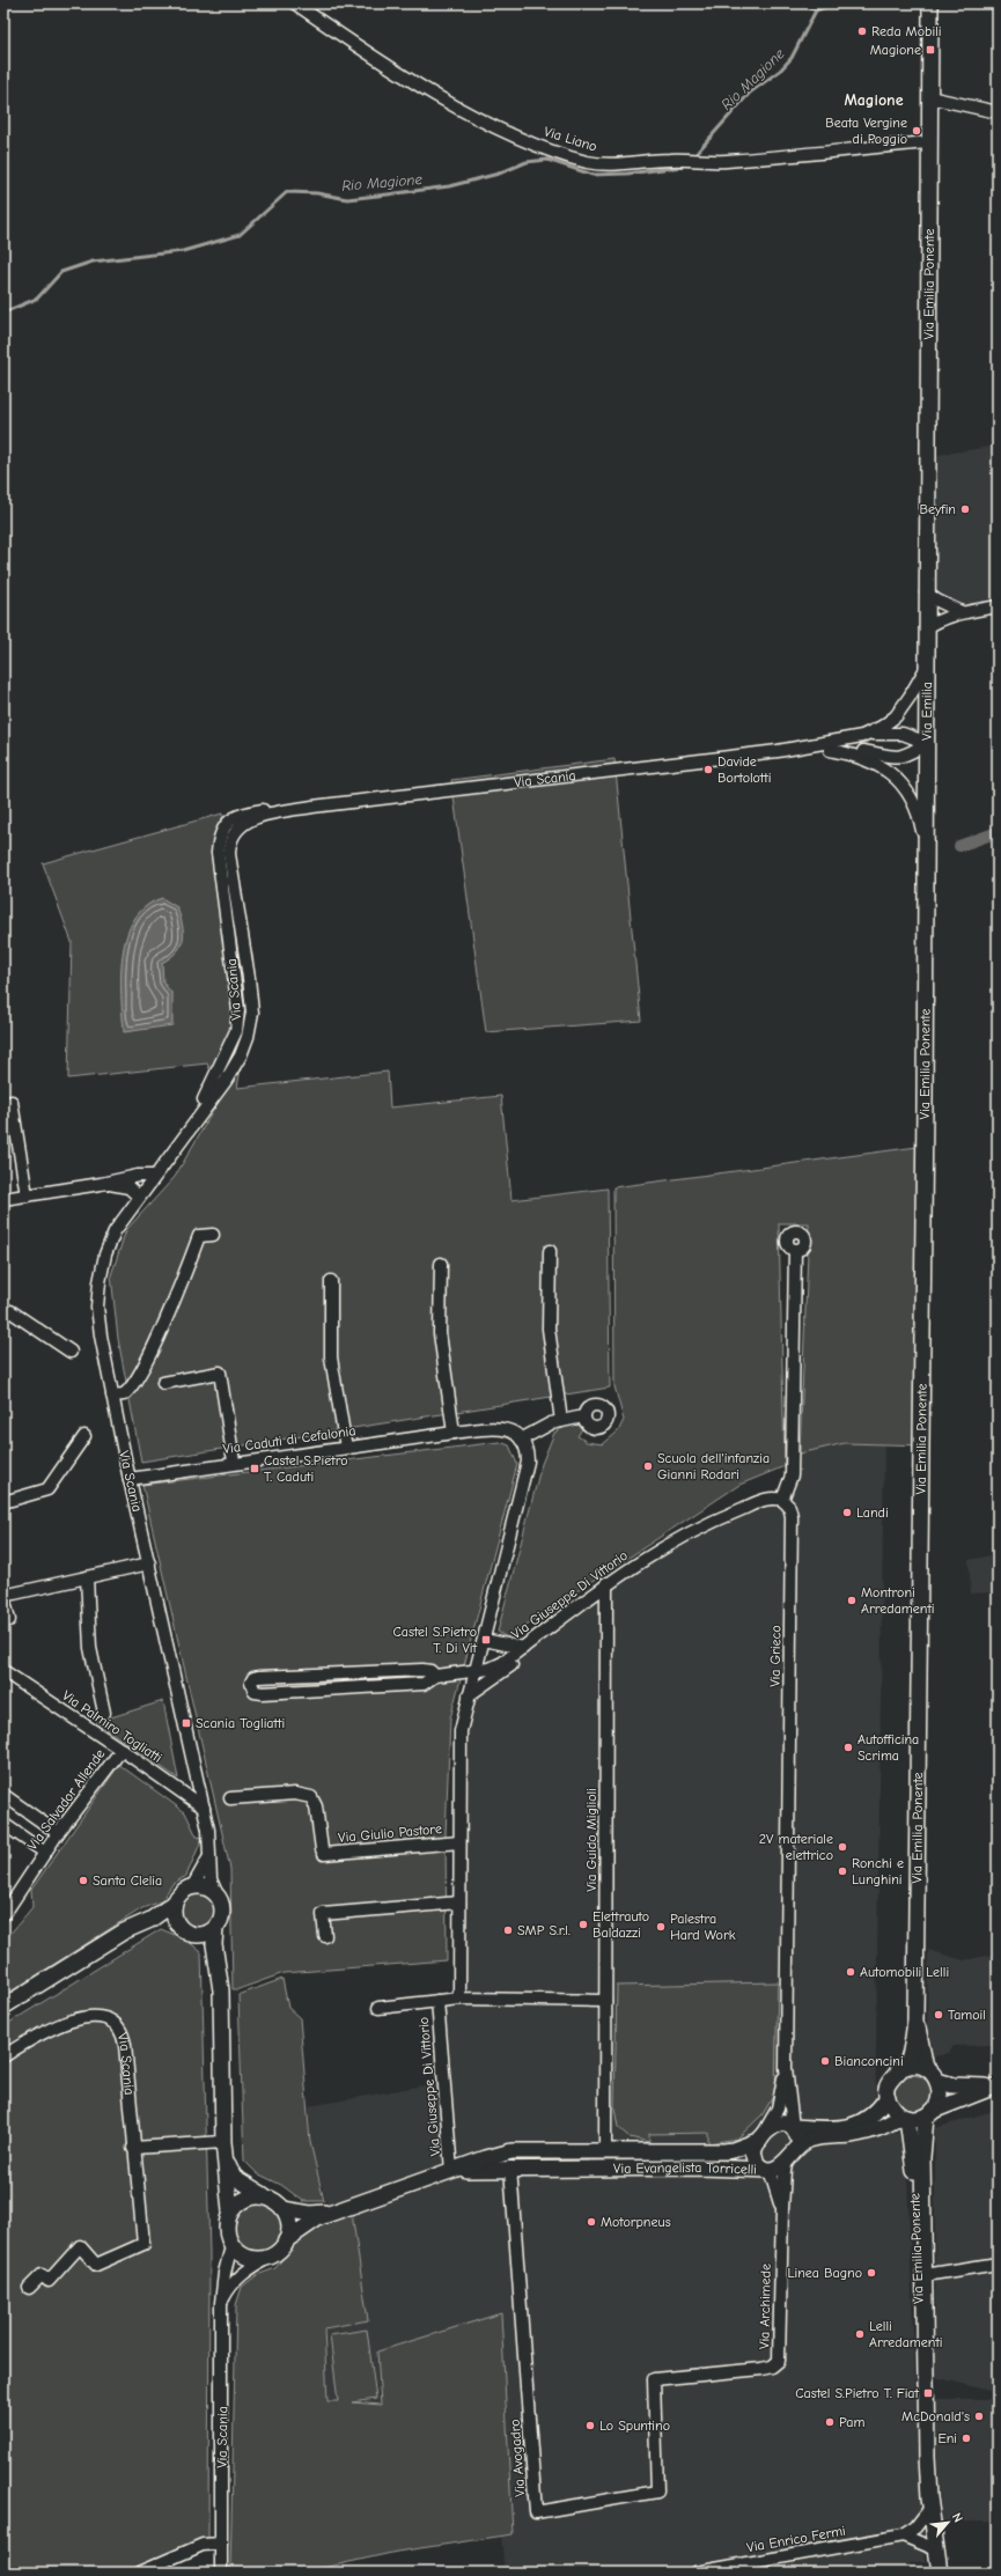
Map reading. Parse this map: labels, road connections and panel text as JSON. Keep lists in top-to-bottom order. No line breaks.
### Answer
{"streets":{"main road":["Via Emilia Ponente","Via Emilia","Via Scania","Via Evangelista Torricelli"],"street":["Via Liano","Via Caduti di Cefalonia","Via Giuseppe Di Vittorio","Via Grieco","Via Palmiro Togliatti","Via Salvador Allende","Via Giulio Pastore","Via Guido Miglioli","Via Archimede","Via Avogadro","Via Enrico Fermi"]},"crossings":[["Via Liano","Via Emilia Ponente"],["Via Emilia Ponente","Via Emilia"],["Via Emilia Ponente","Via Scania"],["Via Emilia Ponente","Via Evangelista Torricelli"],["Via Emilia","Via Scania"],["Via Scania","Via Caduti di Cefalonia"],["Via Scania","Via Palmiro Togliatti"],["Via Scania","Via Evangelista Torricelli"],["Via Giuseppe Di Vittorio","Via Grieco"],["Via Giuseppe Di Vittorio","Via Guido Miglioli"],["Via Giuseppe Di Vittorio","Via Evangelista Torricelli"],["Via Palmiro Togliatti","Via Salvador Allende"],["Via Guido Miglioli","Via Evangelista Torricelli"],["Via Evangelista Torricelli","Via Archimede"],["Via Evangelista Torricelli","Via Avogadro"],["Via Archimede","Via Avogadro"]],"districts":["Magione"],"water":["Rio Magione"],"places":{"other":["Reda Mobili","Beata Vergine di Poggio","Beyfin","Davide Bortolotti","Scuola dell'infanzia Gianni Rodari","Landi","Montroni Arredamenti","Autofficina Scrima","2V materiale elettrico","Ronchi e Lunghini","Santa Clelia","Elettrauto Baldazzi","Palestra Hard Work","SMP S.r.l.","Automobili Lelli","Tamoil","Bianconcini","Motorpneus","Linea Bagno","Lelli Arredamenti","McDonald's","Pam","Lo Spuntino","Eni"],"transit":["Magione","Castel S.Pietro T. Caduti","Castel S.Pietro T. Di Vit","Scania Togliatti","Castel S.Pietro T. Fiat"]},"north":"top right"}
